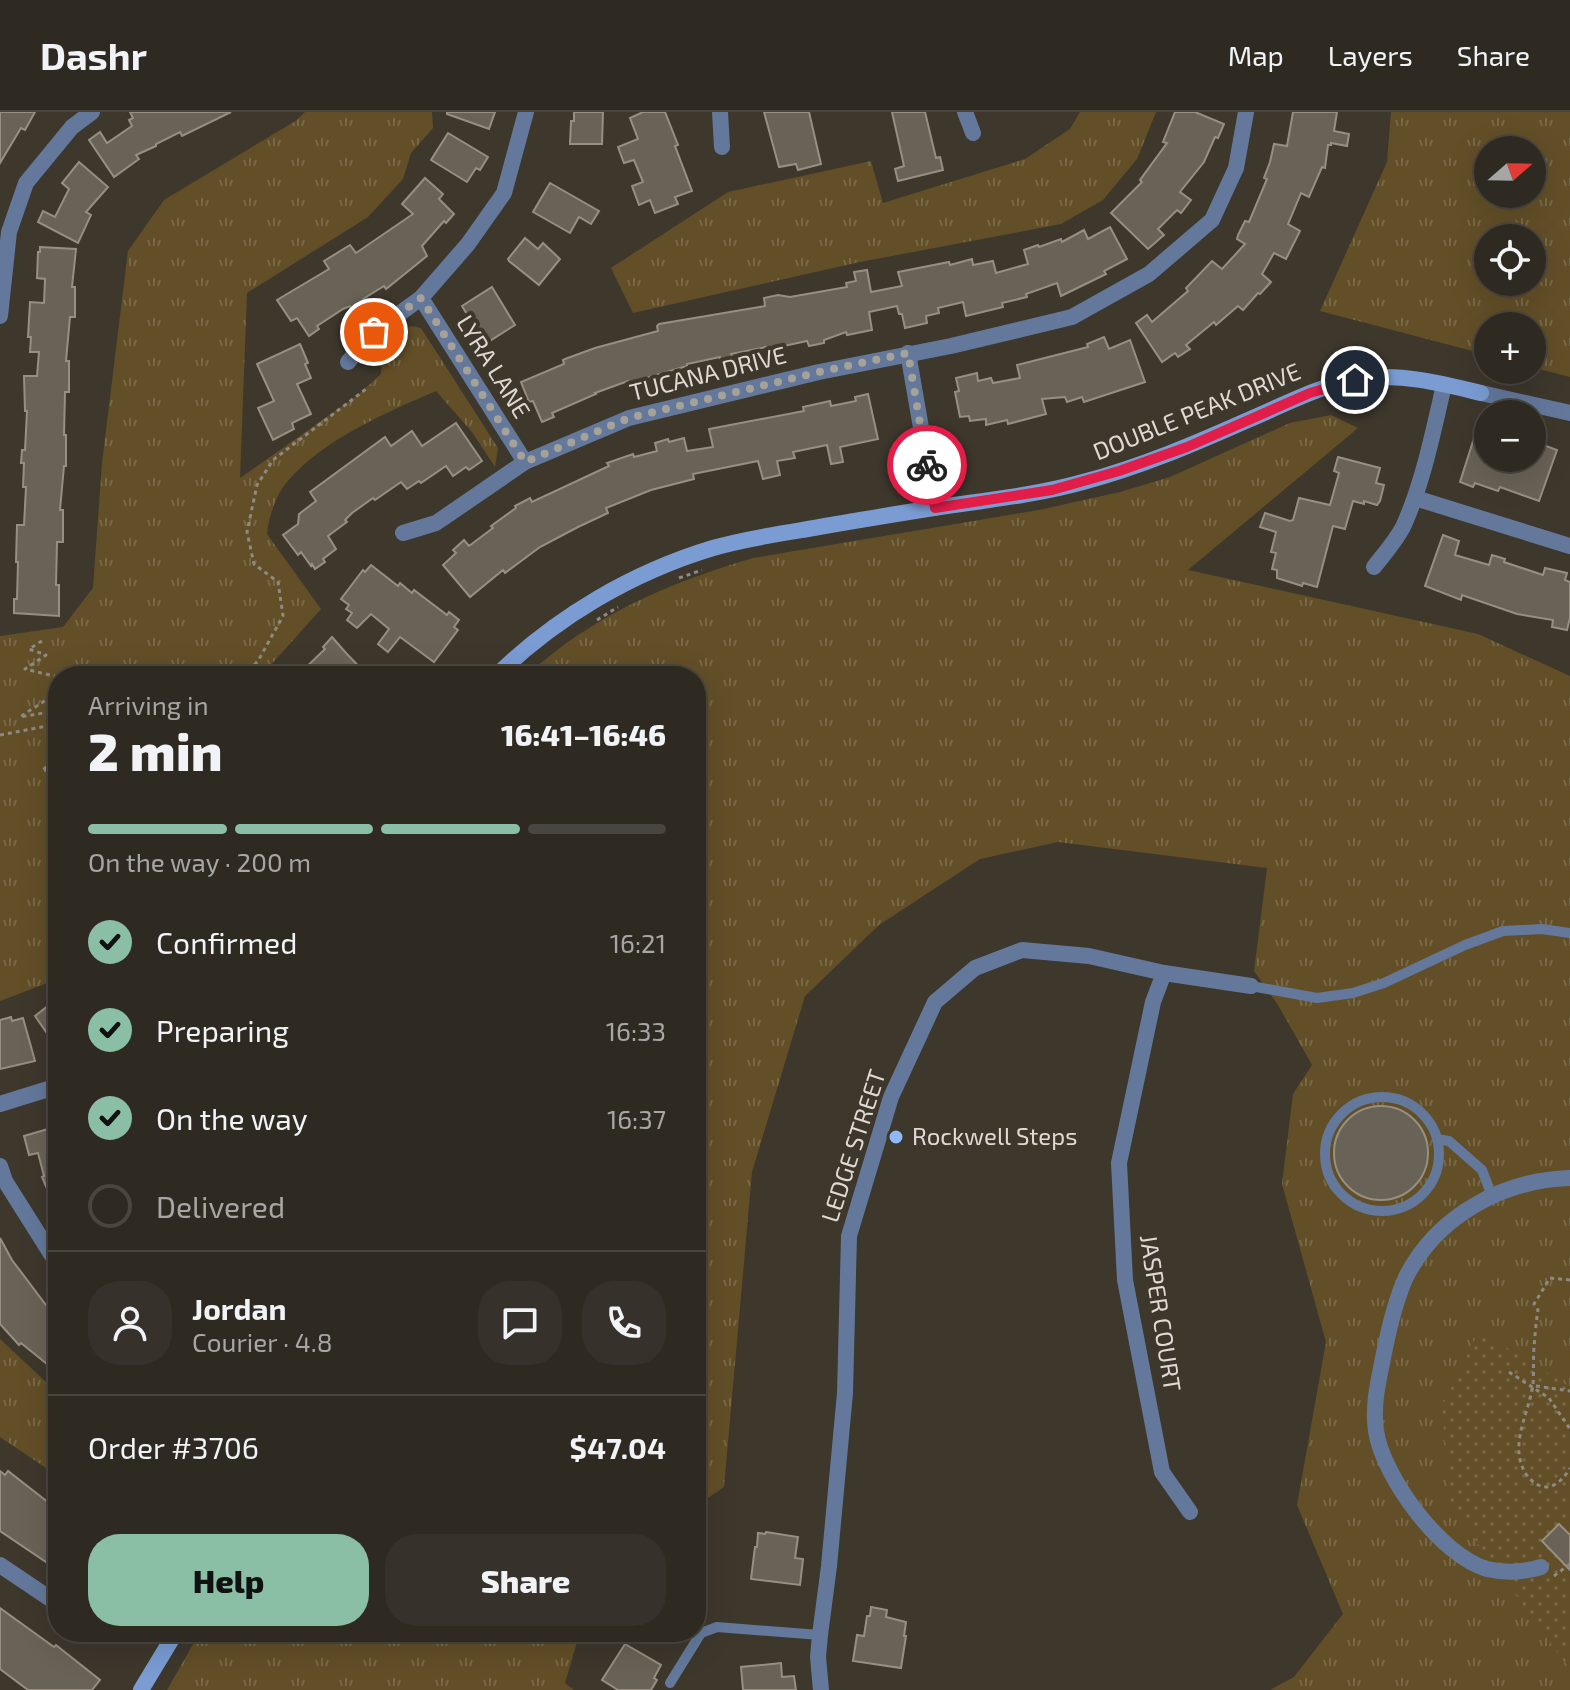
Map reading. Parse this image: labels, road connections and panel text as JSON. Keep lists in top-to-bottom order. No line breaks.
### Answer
{"streets":{"street":["LYRA LANE","TUCANA DRIVE","DOUBLE PEAK DRIVE","LEDGE STREET","JASPER COURT"]},"crossings":[["LYRA LANE","TUCANA DRIVE"],["LEDGE STREET","JASPER COURT"]],"places":["Rockwell Steps"],"north":"right","page":{"header":"Dashr","nav":["Map","Layers","Share"],"map_buttons":["+","−"],"heading":["2 min","Arriving in","16:41–16:46"],"panel":["Jordan","Courier · 4.8","Order #3706","$47.04"],"bar":"On the way · 200 m","list":[["Confirmed","16:21"],["Preparing","16:33"],["On the way","16:37"],"Delivered"],"buttons":["Help","Share"]}}
